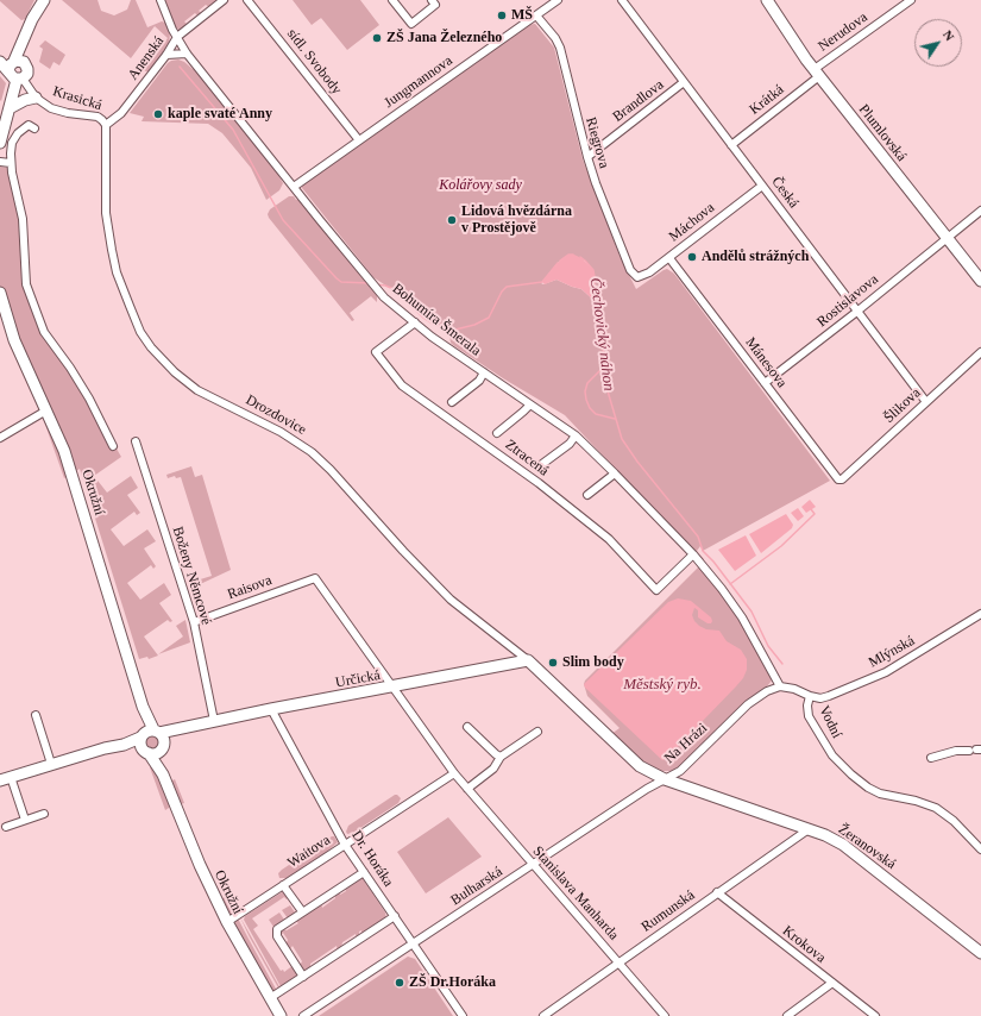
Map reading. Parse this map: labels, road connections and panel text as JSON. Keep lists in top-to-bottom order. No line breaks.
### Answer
{"streets":{"street":["Nerudova","Anenská","sídl. Svobody","Jungmannova","Krasická","Krátká","Brandlova","Plumlovská","Riegrova","Česká","Máchova","Rostislavova","Bohumíra Šmerala","Mánesova","Šlikova","Drozdovice","Ztracená","Okružní","Boženy Němcové","Raisova","Mlýnská","Určická","Vodní","Na Hrázi","Žeranovská","Waitova","Dr. Horáka","Bulharská","Stanislava Manharda","Rumunská","Krokova"]},"crossings":[["Nerudova","Krátká"],["Nerudova","Plumlovská"],["Anenská","Krasická"],["Anenská","Bohumíra Šmerala"],["Anenská","Drozdovice"],["sídl. Svobody","Jungmannova"],["Jungmannova","Riegrova"],["Jungmannova","Bohumíra Šmerala"],["Krasická","Drozdovice"],["Krátká","Plumlovská"],["Krátká","Česká"],["Brandlova","Riegrova"],["Brandlova","Česká"],["Plumlovská","Rostislavova"],["Riegrova","Máchova"],["Česká","Máchova"],["Česká","Rostislavova"],["Česká","Šlikova"],["Máchova","Mánesova"],["Rostislavova","Mánesova"],["Bohumíra Šmerala","Ztracená"],["Bohumíra Šmerala","Vodní"],["Bohumíra Šmerala","Na Hrázi"],["Mánesova","Šlikova"],["Drozdovice","Určická"],["Drozdovice","Na Hrázi"],["Okružní","Určická"],["Okružní","Waitova"],["Boženy Němcové","Raisova"],["Boženy Němcové","Určická"],["Raisova","Stanislava Manharda"],["Mlýnská","Vodní"],["Určická","Dr. Horáka"],["Určická","Stanislava Manharda"],["Vodní","Na Hrázi"],["Na Hrázi","Žeranovská"],["Na Hrázi","Bulharská"],["Žeranovská","Bulharská"],["Žeranovská","Rumunská"],["Waitova","Dr. Horáka"],["Waitova","Stanislava Manharda"],["Dr. Horáka","Bulharská"],["Bulharská","Stanislava Manharda"],["Stanislava Manharda","Rumunská"],["Rumunská","Krokova"]],"water":["Čechovický náhon","Městský ryb."],"parks":["Kolářovy sady"],"places":["MŠ","ZŠ Jana Železného","kaple svaté Anny","Lidová hvězdárna v Prostějově","Andělů strážných","Slim body","ZŠ Dr.Horáka"],"north":"top right"}
